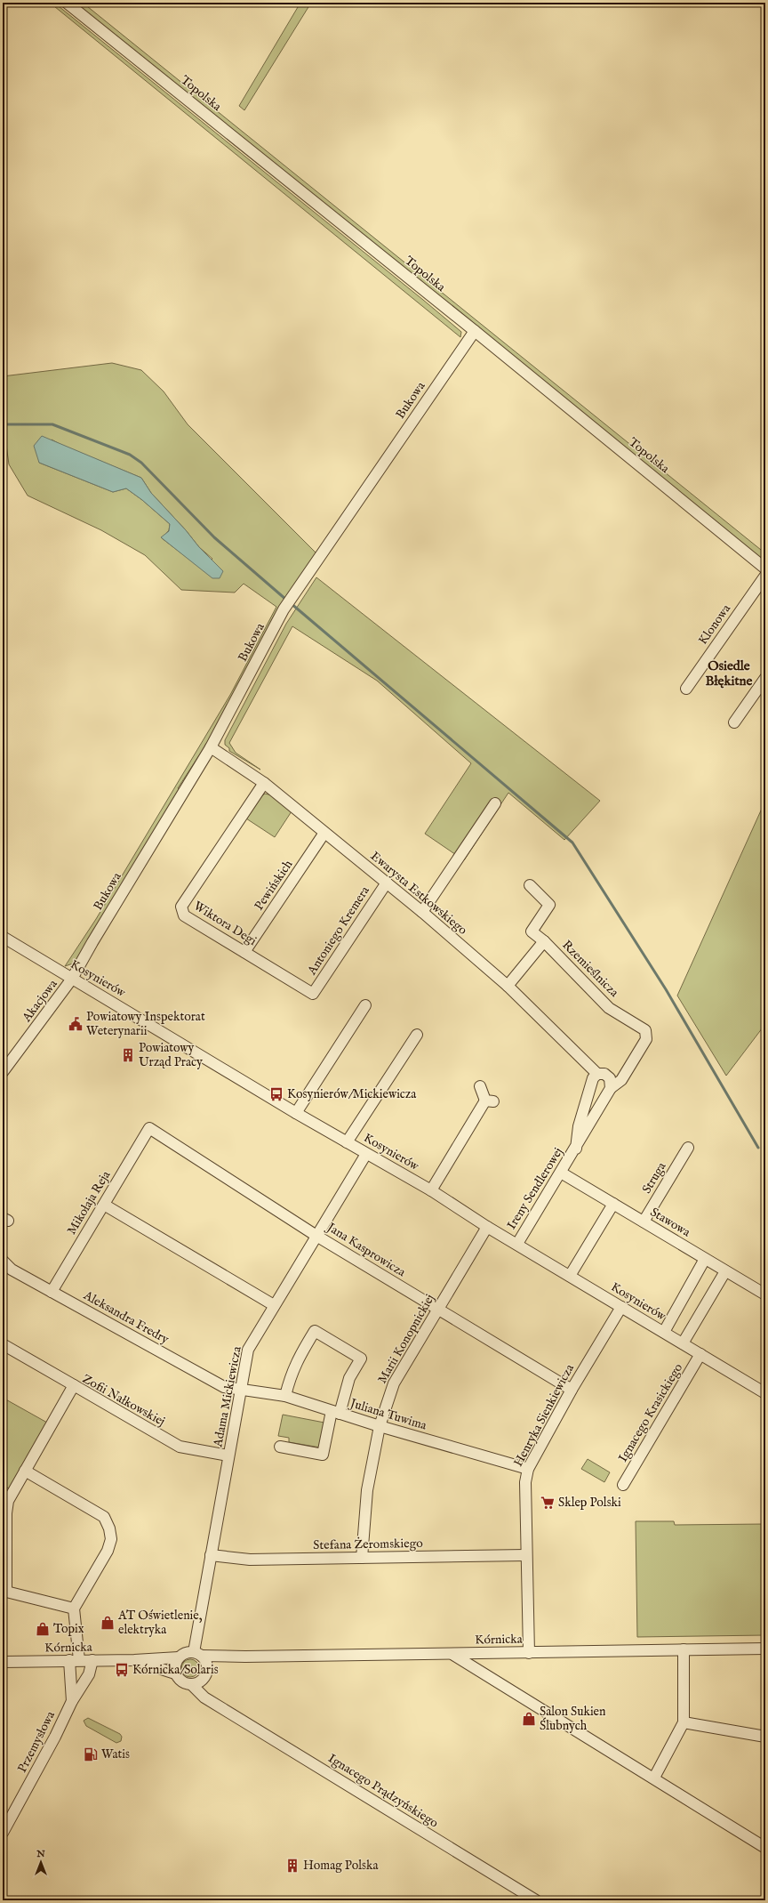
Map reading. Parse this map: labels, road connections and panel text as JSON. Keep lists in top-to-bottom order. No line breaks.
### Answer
{"streets":{"street":["Topolska","Bukowa","Klonowa","Pewińskich","Ewarysta Estkowskiego","Wiktora Degi","Antoniego Kremera","Rzemieślnicza","Kosynierów","Akacjowa","Struga","Ireny Sendlerowej","Mikołaja Reja","Stawowa","Jana Kasprowicza","Aleksandra Fredry","Marii Konopnickiej","Adama Mickiewicza","Zofii Nałkowskiej","Ignacego Krasickiego","Juliana Tuwima","Henryka Sienkiewicza","Stefana Żeromskiego","Kórnicka","Przemysłowa","Ignacego Prądzyńskiego"]},"crossings":[["Topolska","Bukowa"],["Bukowa","Ewarysta Estkowskiego"],["Bukowa","Kosynierów"],["Bukowa","Akacjowa"],["Pewińskich","Ewarysta Estkowskiego"],["Pewińskich","Wiktora Degi"],["Ewarysta Estkowskiego","Wiktora Degi"],["Ewarysta Estkowskiego","Antoniego Kremera"],["Ewarysta Estkowskiego","Rzemieślnicza"],["Ewarysta Estkowskiego","Ireny Sendlerowej"],["Wiktora Degi","Antoniego Kremera"],["Rzemieślnicza","Ireny Sendlerowej"],["Kosynierów","Akacjowa"],["Kosynierów","Ireny Sendlerowej"],["Kosynierów","Marii Konopnickiej"],["Kosynierów","Adama Mickiewicza"],["Kosynierów","Ignacego Krasickiego"],["Kosynierów","Henryka Sienkiewicza"],["Struga","Stawowa"],["Ireny Sendlerowej","Stawowa"],["Mikołaja Reja","Jana Kasprowicza"],["Mikołaja Reja","Aleksandra Fredry"],["Jana Kasprowicza","Marii Konopnickiej"],["Jana Kasprowicza","Adama Mickiewicza"],["Jana Kasprowicza","Henryka Sienkiewicza"],["Aleksandra Fredry","Adama Mickiewicza"],["Aleksandra Fredry","Juliana Tuwima"],["Marii Konopnickiej","Juliana Tuwima"],["Marii Konopnickiej","Stefana Żeromskiego"],["Adama Mickiewicza","Zofii Nałkowskiej"],["Adama Mickiewicza","Juliana Tuwima"],["Adama Mickiewicza","Stefana Żeromskiego"],["Adama Mickiewicza","Kórnicka"],["Adama Mickiewicza","Ignacego Prądzyńskiego"],["Juliana Tuwima","Henryka Sienkiewicza"],["Henryka Sienkiewicza","Stefana Żeromskiego"],["Henryka Sienkiewicza","Kórnicka"],["Kórnicka","Przemysłowa"],["Kórnicka","Ignacego Prądzyńskiego"]],"districts":["Osiedle Błękitne"],"places":{"public building":["Powiatowy Inspektorat Weterynarii"],"building":["Powiatowy Urząd Pracy","Homag Polska"],"bus stop":["Kosynierów/Mickiewicza","Kórnicka/Solaris"],"supermarket":["Sklep Polski"],"shop":["AT Oświetlenie, elektryka","Topix","Salon Sukien Ślubnych"],"fuel station":["Watis"]},"north":"top"}
